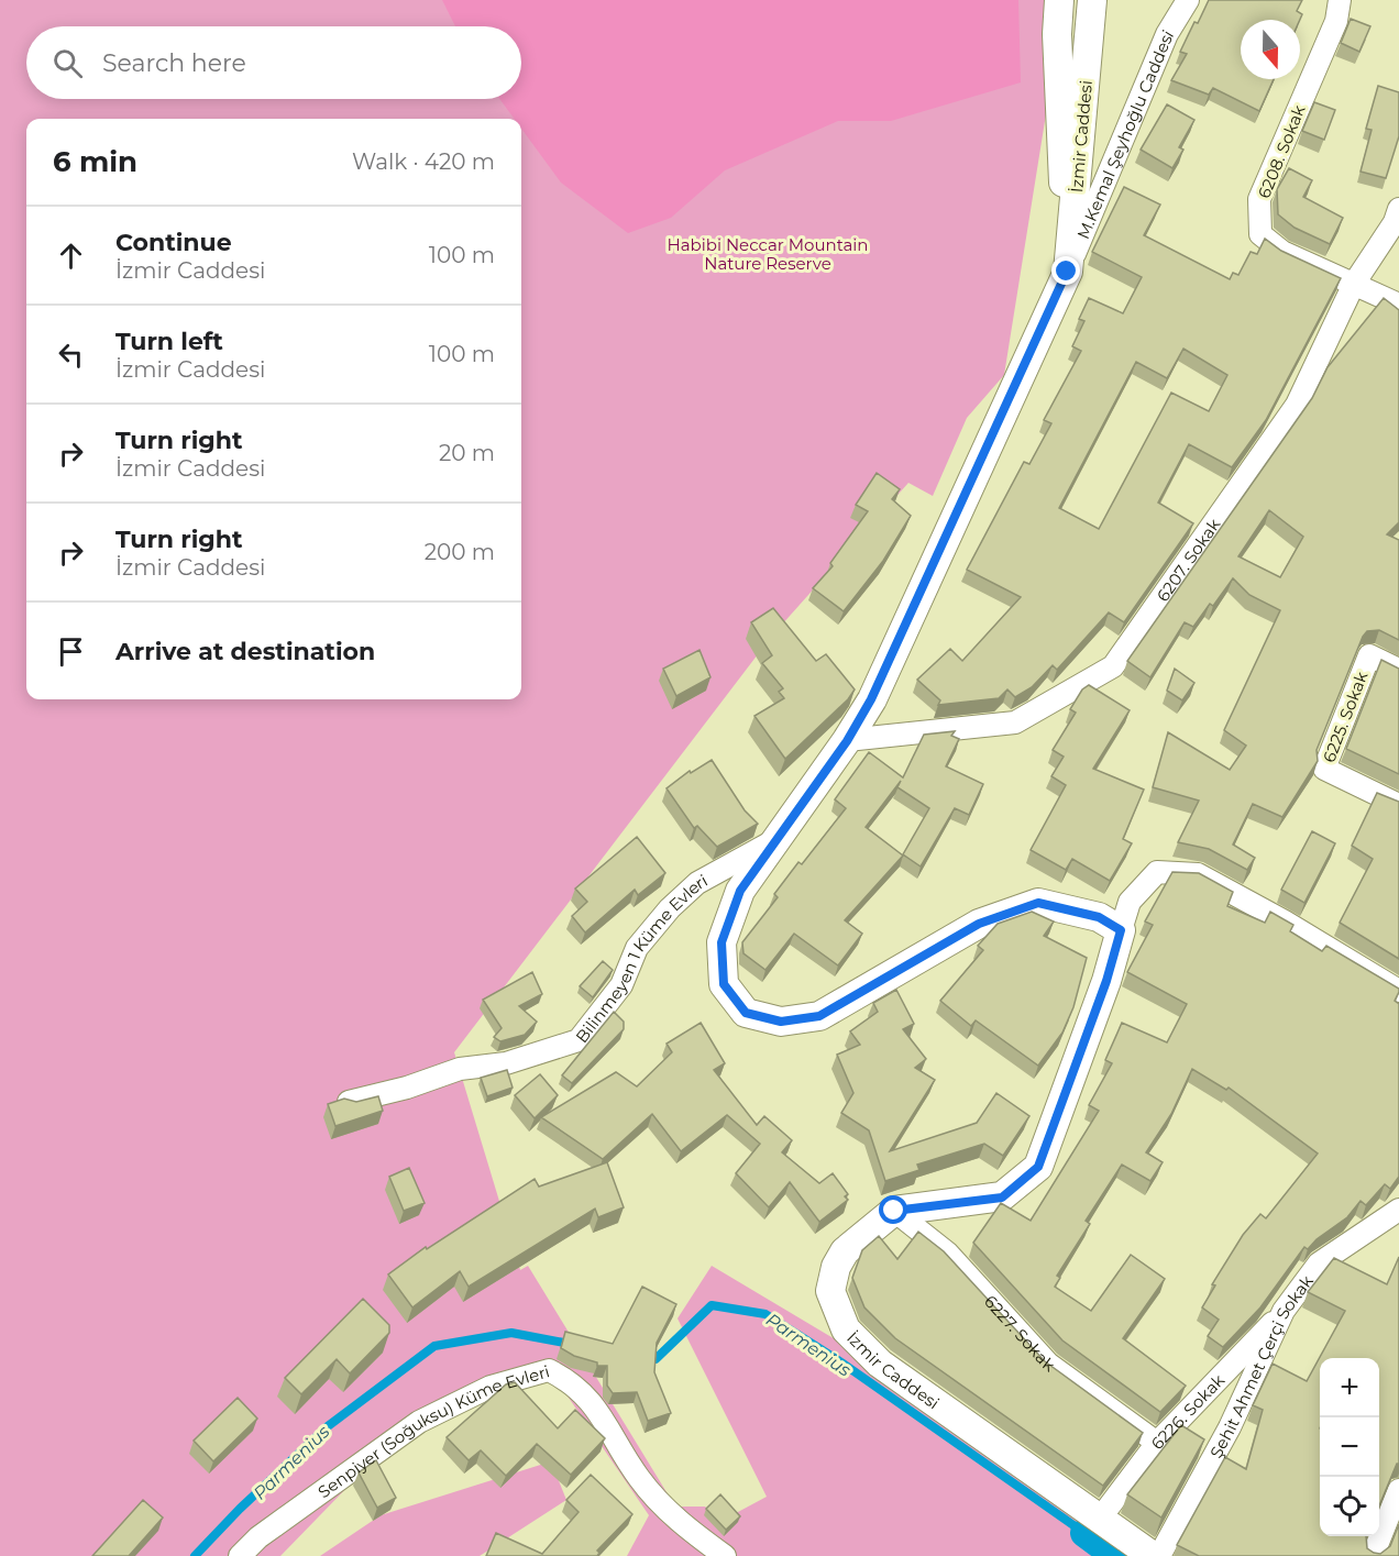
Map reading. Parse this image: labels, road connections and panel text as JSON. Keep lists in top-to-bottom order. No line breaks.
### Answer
{"streets":{"street":["M.Kemal Şeyhoğlu Caddesi","İzmir Caddesi","6208. Sokak","6207. Sokak","6225. Sokak","Bilinmeyen 1 Küme Evleri","6227. Sokak","Şehit Ahmet Çerçi Sokak","6226. Sokak","Senpiyer (Soğuksu) Küme Evleri"]},"crossings":[["M.Kemal Şeyhoğlu Caddesi","İzmir Caddesi"],["İzmir Caddesi","6207. Sokak"],["İzmir Caddesi","Bilinmeyen 1 Küme Evleri"],["İzmir Caddesi","6227. Sokak"],["İzmir Caddesi","6226. Sokak"],["6208. Sokak","6207. Sokak"],["6227. Sokak","6226. Sokak"],["Şehit Ahmet Çerçi Sokak","6226. Sokak"]],"water":["Parmenius"],"parks":["Habibi Neccar Mountain Nature Reserve"],"north":"bottom","page":{"search":"Search here","heading":["6 min","Walk · 420 m"],"list":[["Continue","İzmir Caddesi","100 m"],["Turn left","İzmir Caddesi","100 m"],["Turn right","İzmir Caddesi","20 m"],["Turn right","İzmir Caddesi","200 m"],"Arrive at destination"],"map_buttons":["+","−"]}}
